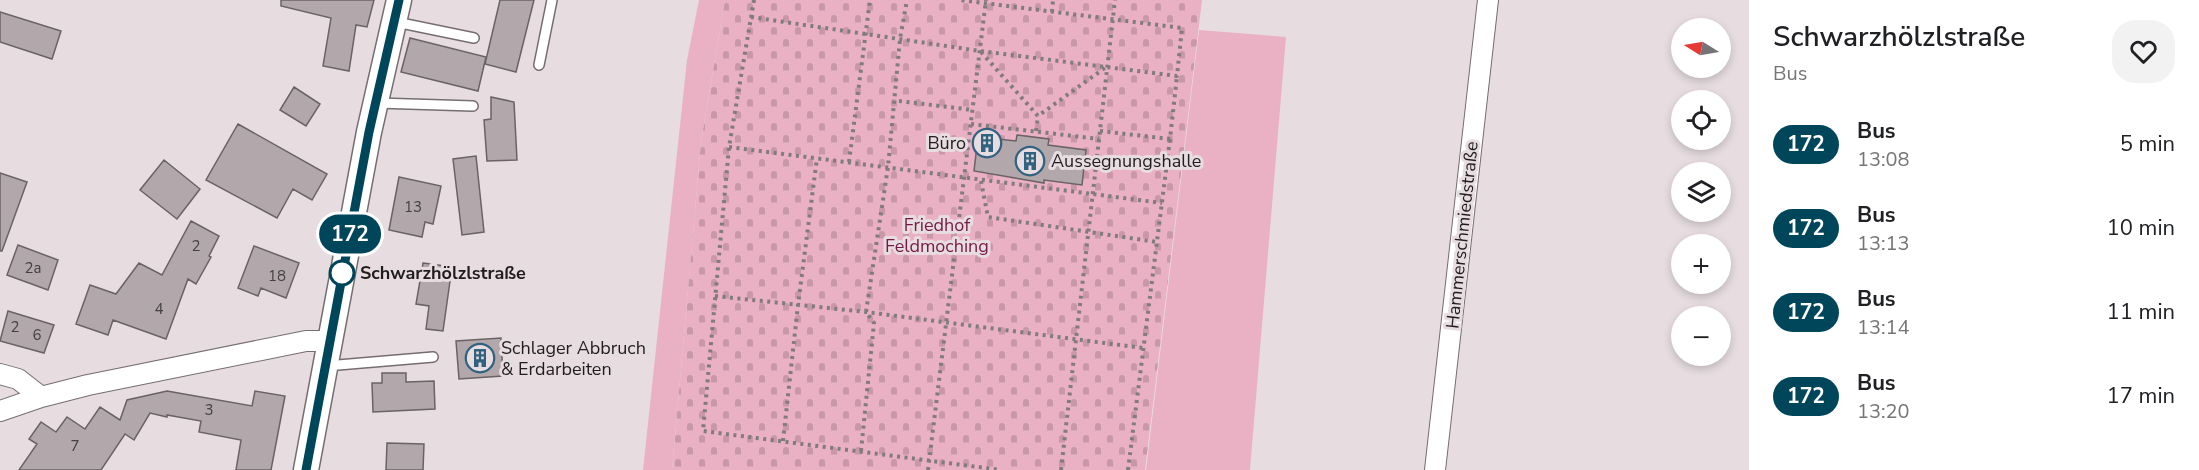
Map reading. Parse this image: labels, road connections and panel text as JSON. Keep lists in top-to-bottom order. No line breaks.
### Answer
{"streets":{"street":["Hammerschmiedstraße"]},"parks":["Friedhof Feldmoching"],"places":{"building":["Büro","Aussegnungshalle","Schlager Abbruch & Erdarbeiten"],"other":["Schwarzhölzlstraße"]},"lines":["bus line 172"],"house_numbers":["13","2","2a","18","4","2","6","3","7"],"north":"left","page":{"on_map":"172","heading":["Schwarzhölzlstraße","Bus"],"map_buttons":["+","−"],"list":[{"mark":"172","name":"Bus","note":"13:08","value":"5 min"},{"mark":"172","name":"Bus","note":"13:13","value":"10 min"},{"mark":"172","name":"Bus","note":"13:14","value":"11 min"},{"mark":"172","name":"Bus","note":"13:20","value":"17 min"}]}}
